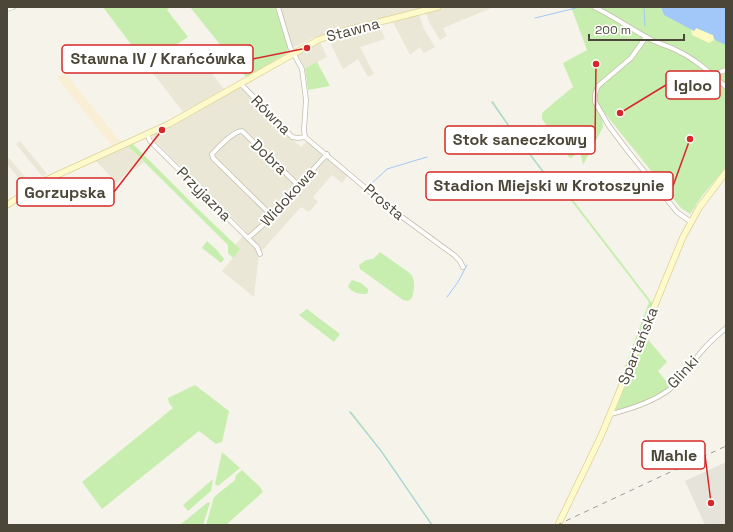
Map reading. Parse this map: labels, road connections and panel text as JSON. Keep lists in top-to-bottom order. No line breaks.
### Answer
{"streets":{"street":["Stawna","Równa","Dobra","Przyjazna","Widokowa","Prosta","Spartańska","Glinki"]},"crossings":[["Stawna","Równa"],["Stawna","Przyjazna"],["Równa","Prosta"],["Dobra","Widokowa"],["Przyjazna","Widokowa"],["Widokowa","Prosta"],["Spartańska","Glinki"]],"places":["Stawna IV / Krańcówka","Stok saneczkowy","Igloo","Gorzupska","Stadion Miejski w Krotoszynie","Mahle"],"scale_bar":"200 m"}
